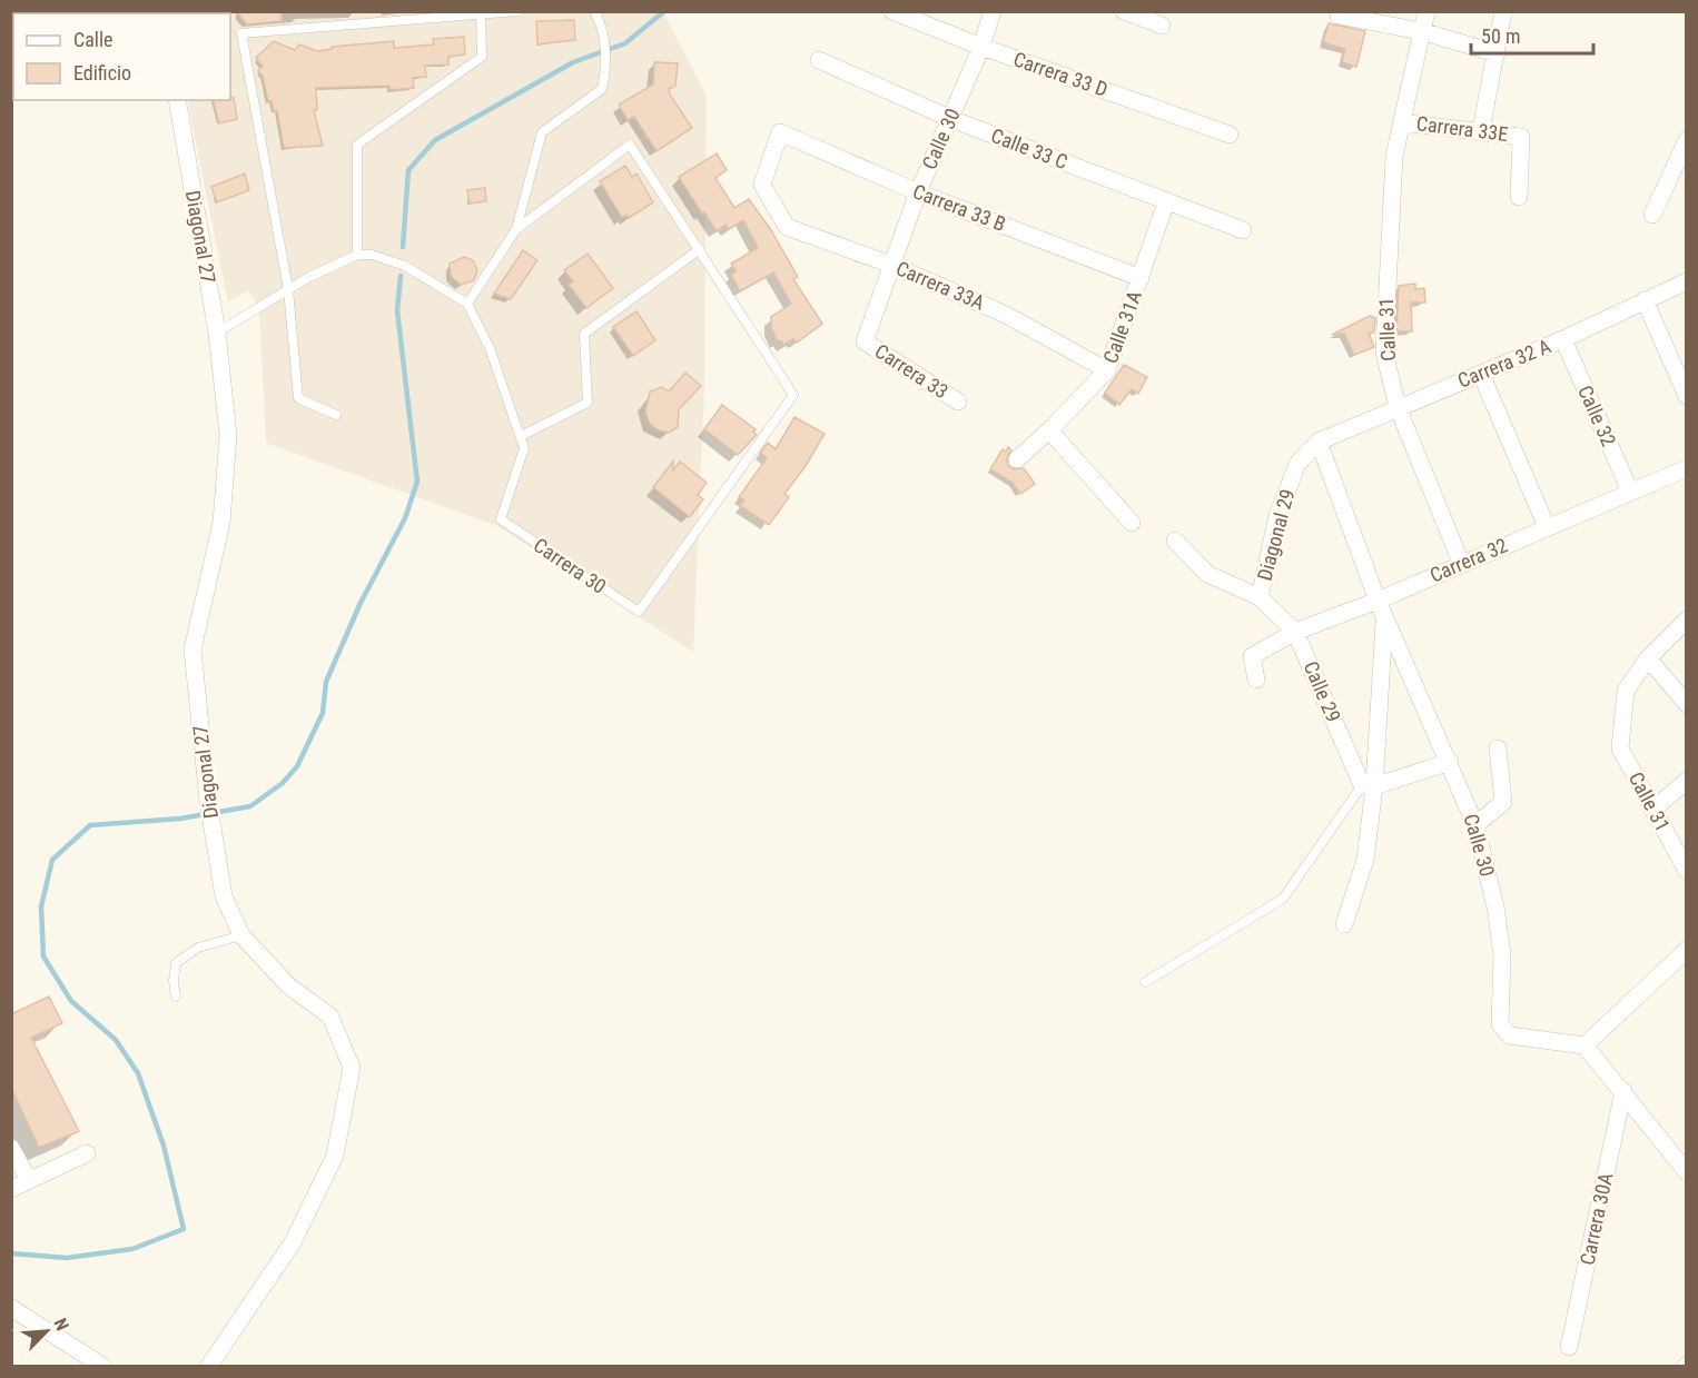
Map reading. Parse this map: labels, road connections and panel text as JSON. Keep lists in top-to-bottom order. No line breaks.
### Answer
{"streets":{"street":["Carrera 33 D","Carrera 33E","Calle 30","Calle 33 C","Carrera 33 B","Diagonal 27","Carrera 33A","Calle 31A","Calle 31","Carrera 32 A","Carrera 33","Calle 32","Diagonal 29","Carrera 32","Calle 29","Carrera 30A"],"lane":["Carrera 30"]},"crossings":[["Carrera 33 D","Calle 30"],["Carrera 33E","Calle 31"],["Calle 30","Calle 33 C"],["Calle 30","Carrera 33 B"],["Calle 30","Carrera 33A"],["Calle 30","Carrera 32 A"],["Calle 30","Carrera 33"],["Calle 30","Diagonal 29"],["Calle 30","Carrera 32"],["Calle 33 C","Calle 31A"],["Carrera 33 B","Carrera 33A"],["Carrera 33 B","Calle 31A"],["Carrera 33A","Calle 31A"],["Calle 31","Carrera 32 A"],["Calle 31","Carrera 32"],["Carrera 32 A","Calle 32"],["Carrera 32 A","Diagonal 29"],["Calle 32","Carrera 32"],["Diagonal 29","Calle 29"],["Carrera 32","Calle 29"]],"legend":["Calle","Edificio"],"scale_bar":"50 m","north":"top right"}
